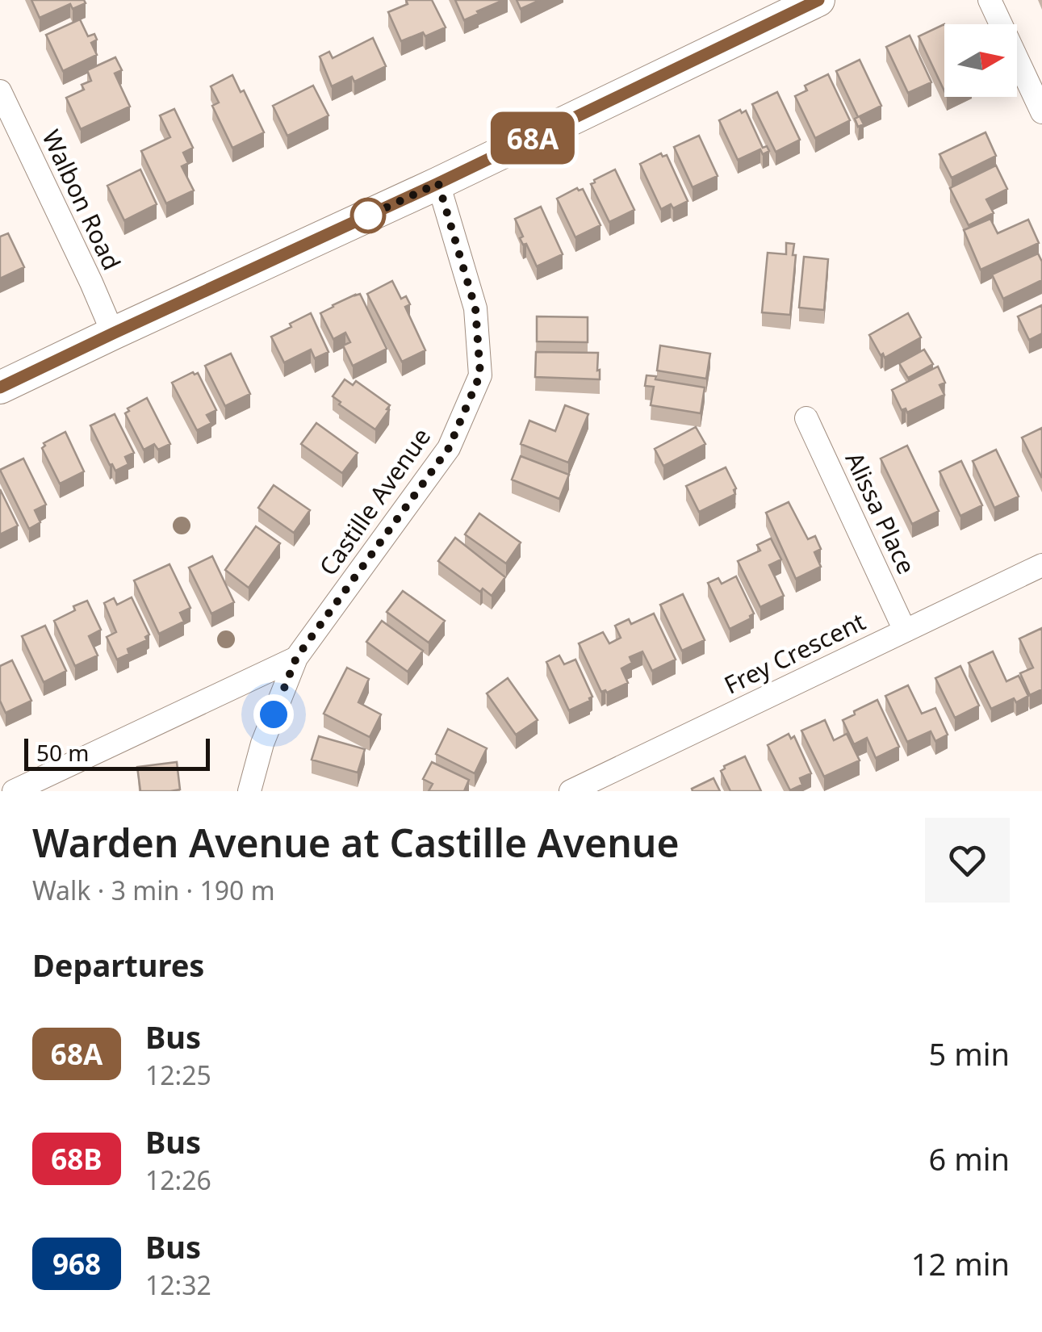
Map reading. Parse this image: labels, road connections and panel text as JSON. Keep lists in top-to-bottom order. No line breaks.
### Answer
{"streets":{"street":["Walbon Road","Castille Avenue","Alissa Place","Frey Crescent"]},"crossings":[["Alissa Place","Frey Crescent"]],"lines":["bus line 68A"],"scale_bar":"50 m","north":"right","page":{"on_map":"68A","scale":"50 m","heading":[["Warden Avenue at Castille Avenue","Walk · 3 min · 190 m"],"Departures"],"list":[{"mark":"68A","name":"Bus","note":"12:25","value":"5 min"},{"mark":"68B","name":"Bus","note":"12:26","value":"6 min"},{"mark":"968","name":"Bus","note":"12:32","value":"12 min"}]}}
